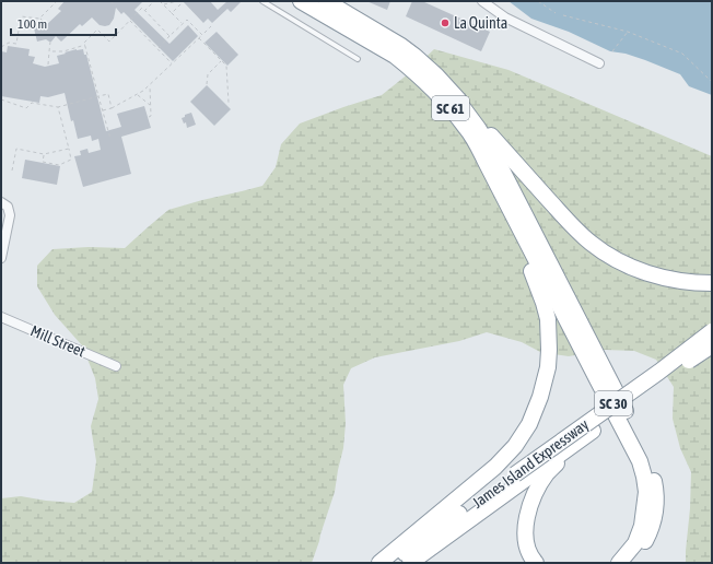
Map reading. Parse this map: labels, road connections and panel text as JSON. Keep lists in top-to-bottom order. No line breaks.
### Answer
{"streets":{"highway":["SC 61","SC 30","James Island Expressway"],"street":["Mill Street"]},"places":["La Quinta"],"scale_bar":"100 m"}
